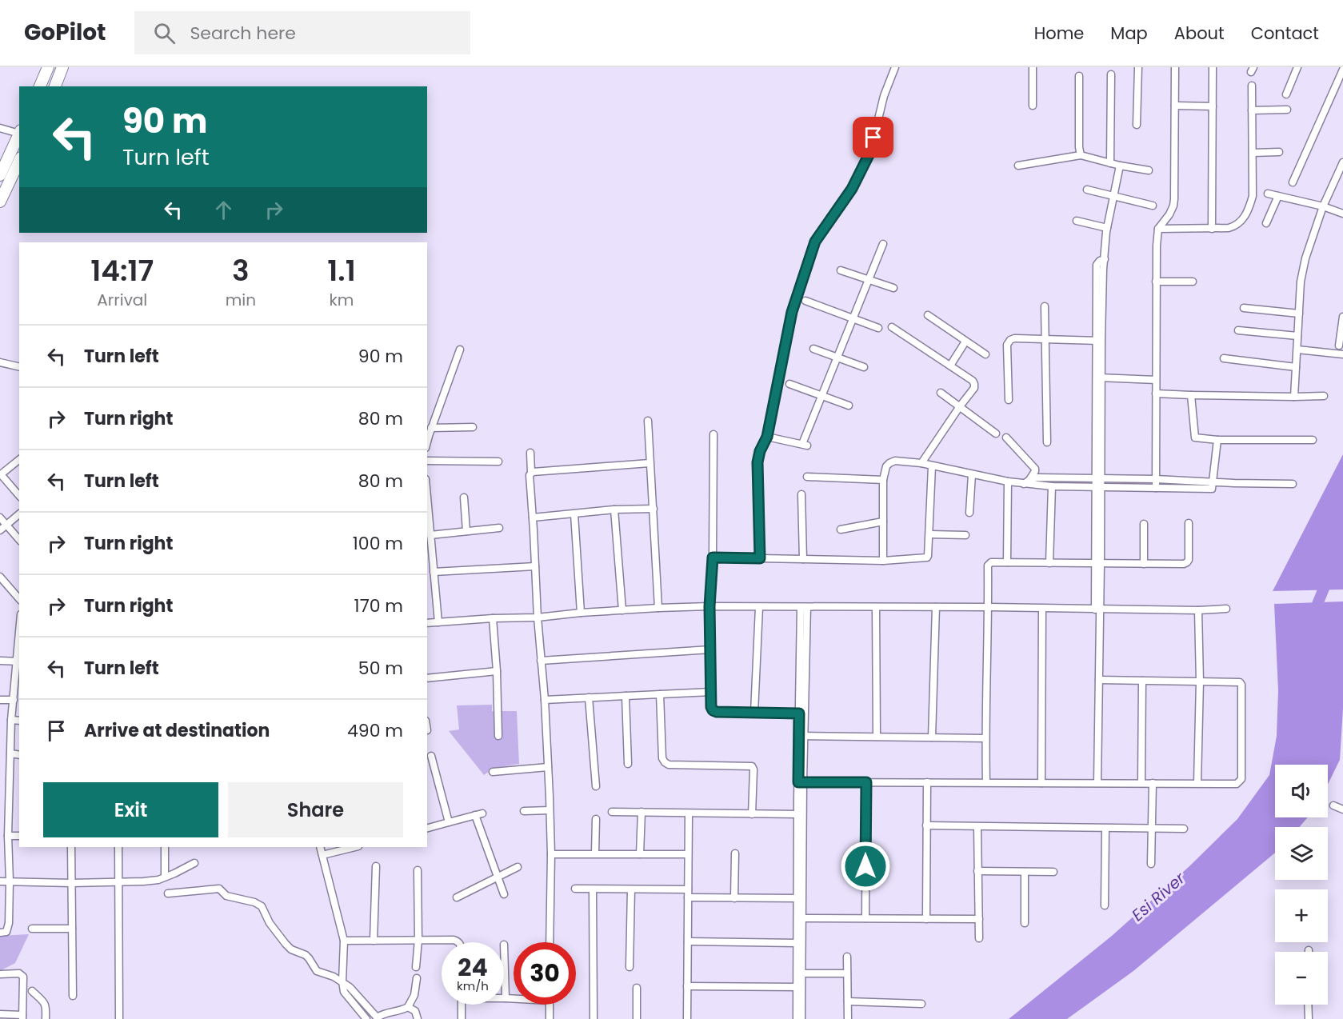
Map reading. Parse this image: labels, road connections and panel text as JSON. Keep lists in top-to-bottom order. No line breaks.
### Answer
{"water":["Esi River"],"page":{"header":"GoPilot","search":"Search here","nav":["Home","Map","About","Contact"],"turn":["90 m","Turn left"],"eta":["14:17","Arrival","3","min","1.1","km"],"list":[{"name":"Turn left","value":"90 m"},{"name":"Turn right","value":"80 m"},{"name":"Turn left","value":"80 m"},{"name":"Turn right","value":"100 m"},{"name":"Turn right","value":"170 m"},{"name":"Turn left","value":"50 m"},{"name":"Arrive at destination","value":"490 m"}],"map_buttons":["+","−"],"buttons":["Exit","Share"],"speed":"24 km/h","limit":"30"}}
